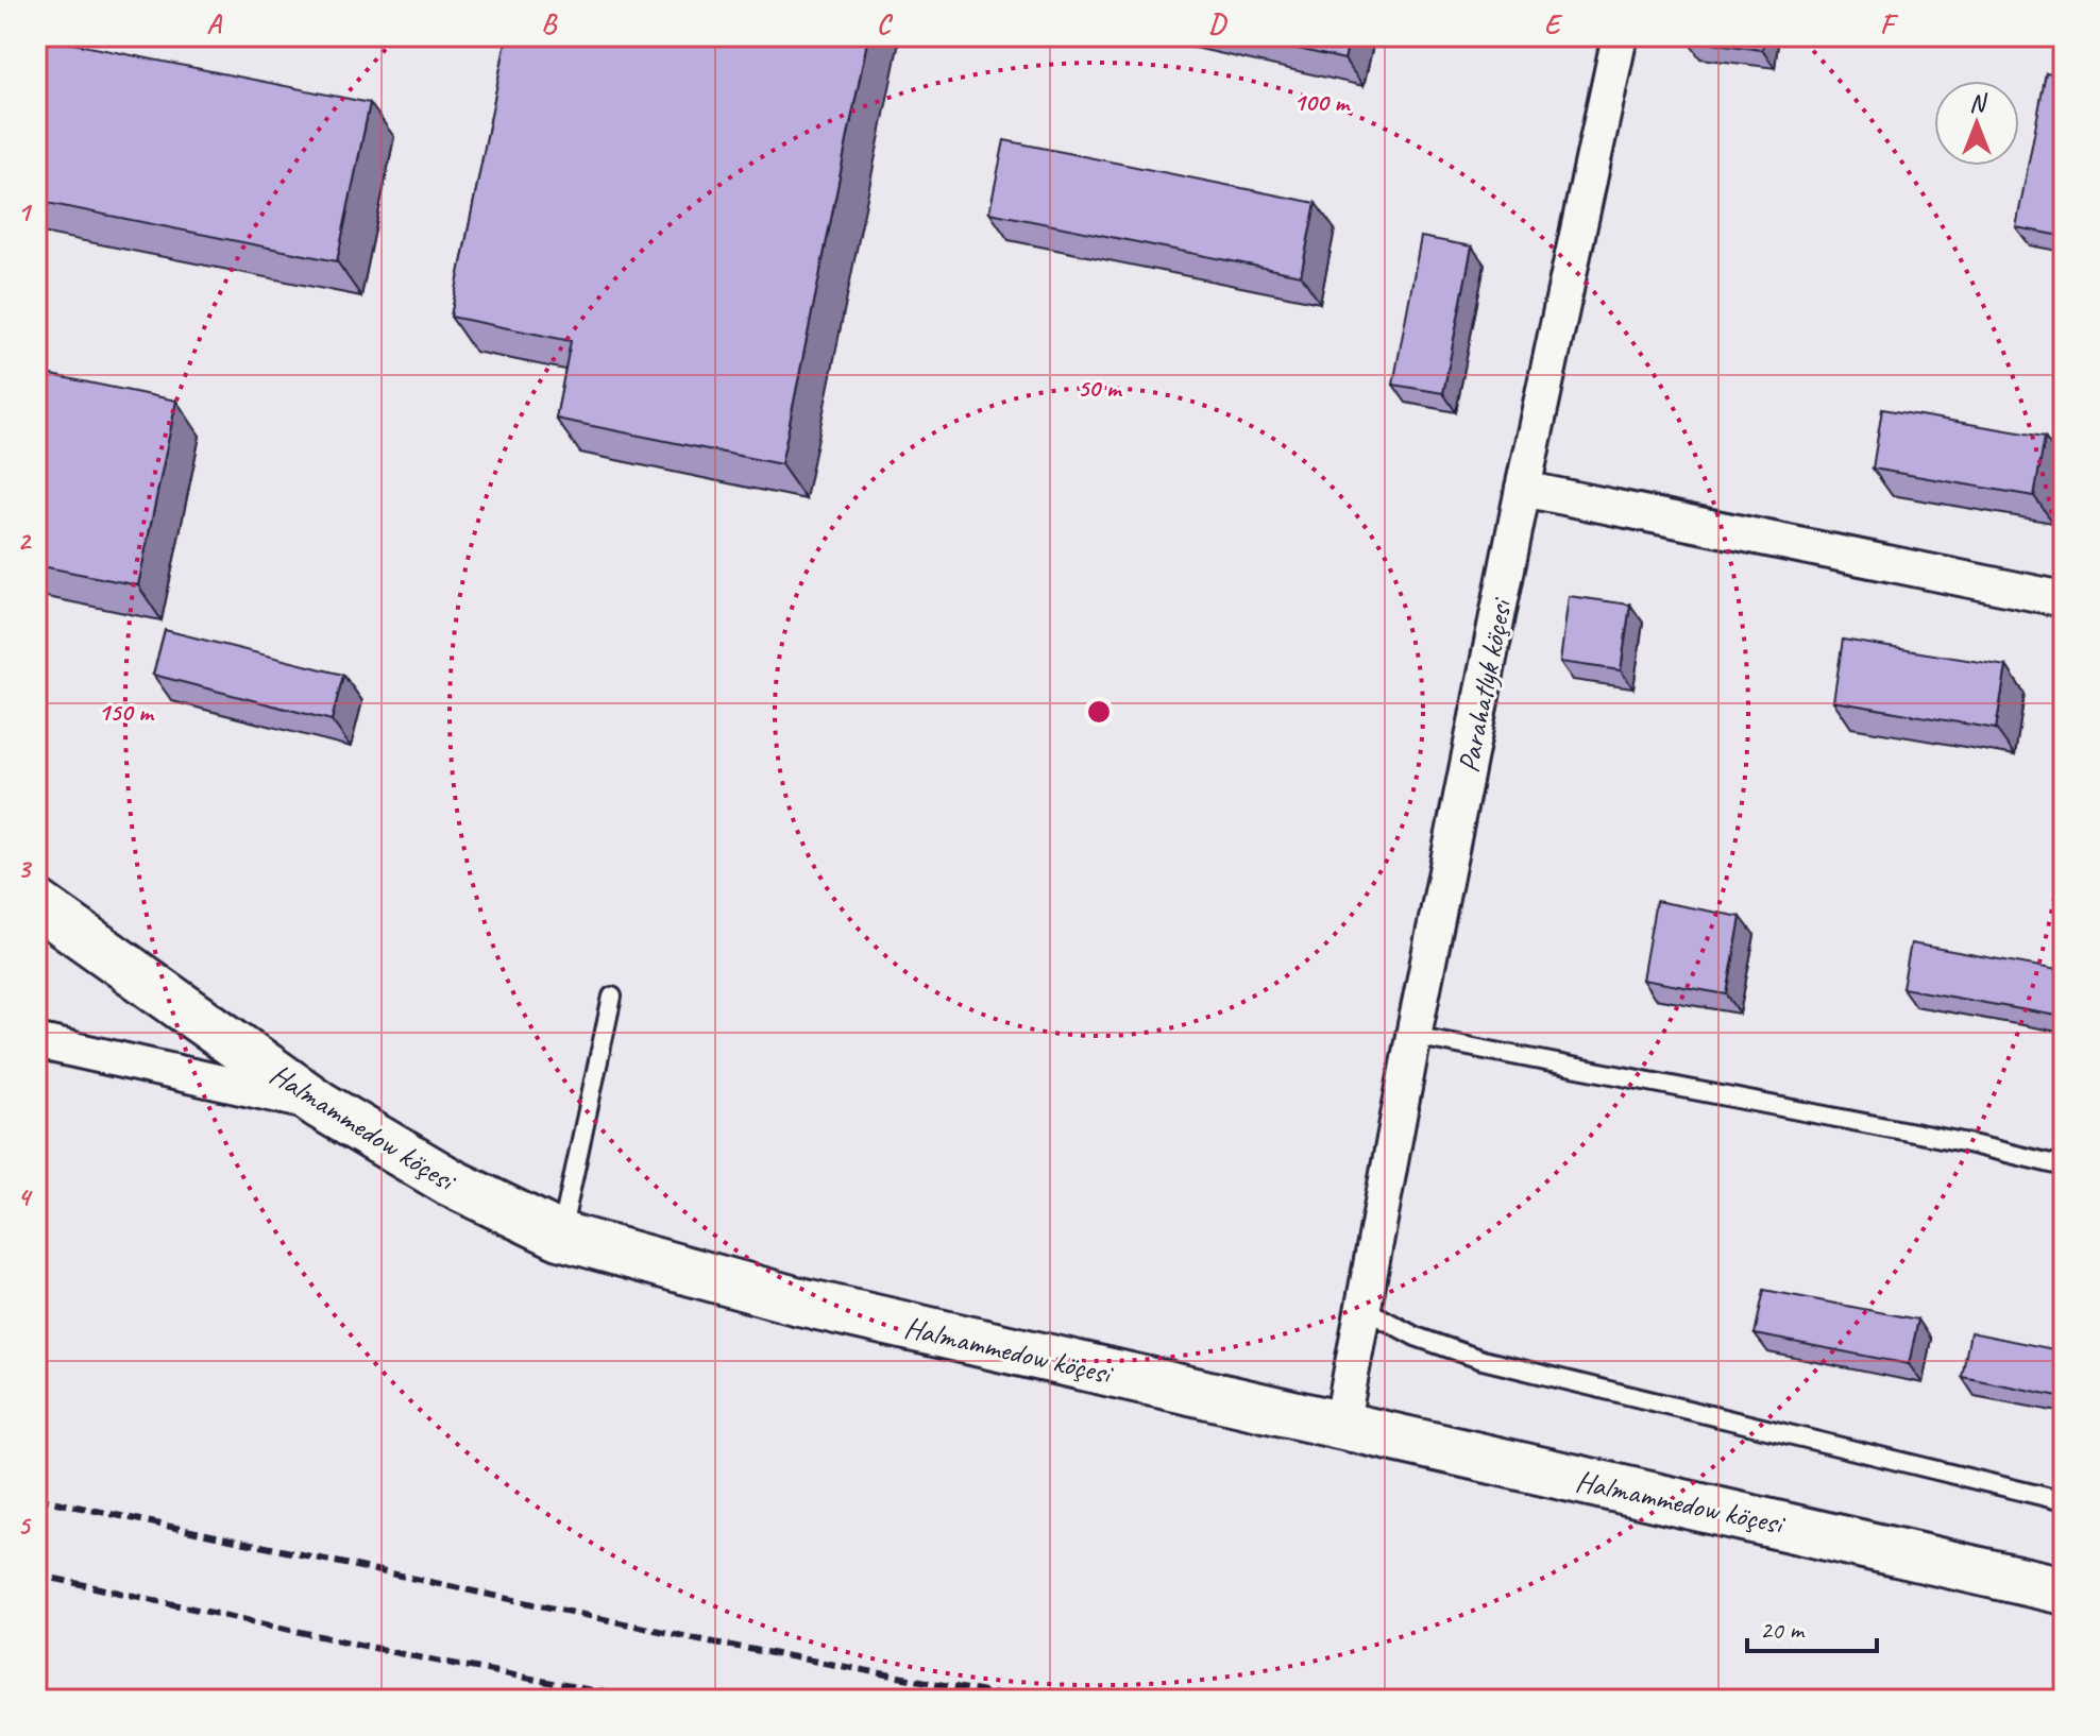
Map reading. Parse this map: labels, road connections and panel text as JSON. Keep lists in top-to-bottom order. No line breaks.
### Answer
{"streets":{"street":["Parahatlyk köçesi","Halmammedow köçesi"]},"crossings":[["Parahatlyk köçesi","Halmammedow köçesi"]],"scale_bar":"20 m","north":"top","grid":{"columns":["A","B","C","D","E","F"],"rows":["1","2","3","4","5"]},"rings":["100 m","50 m","150 m"]}
